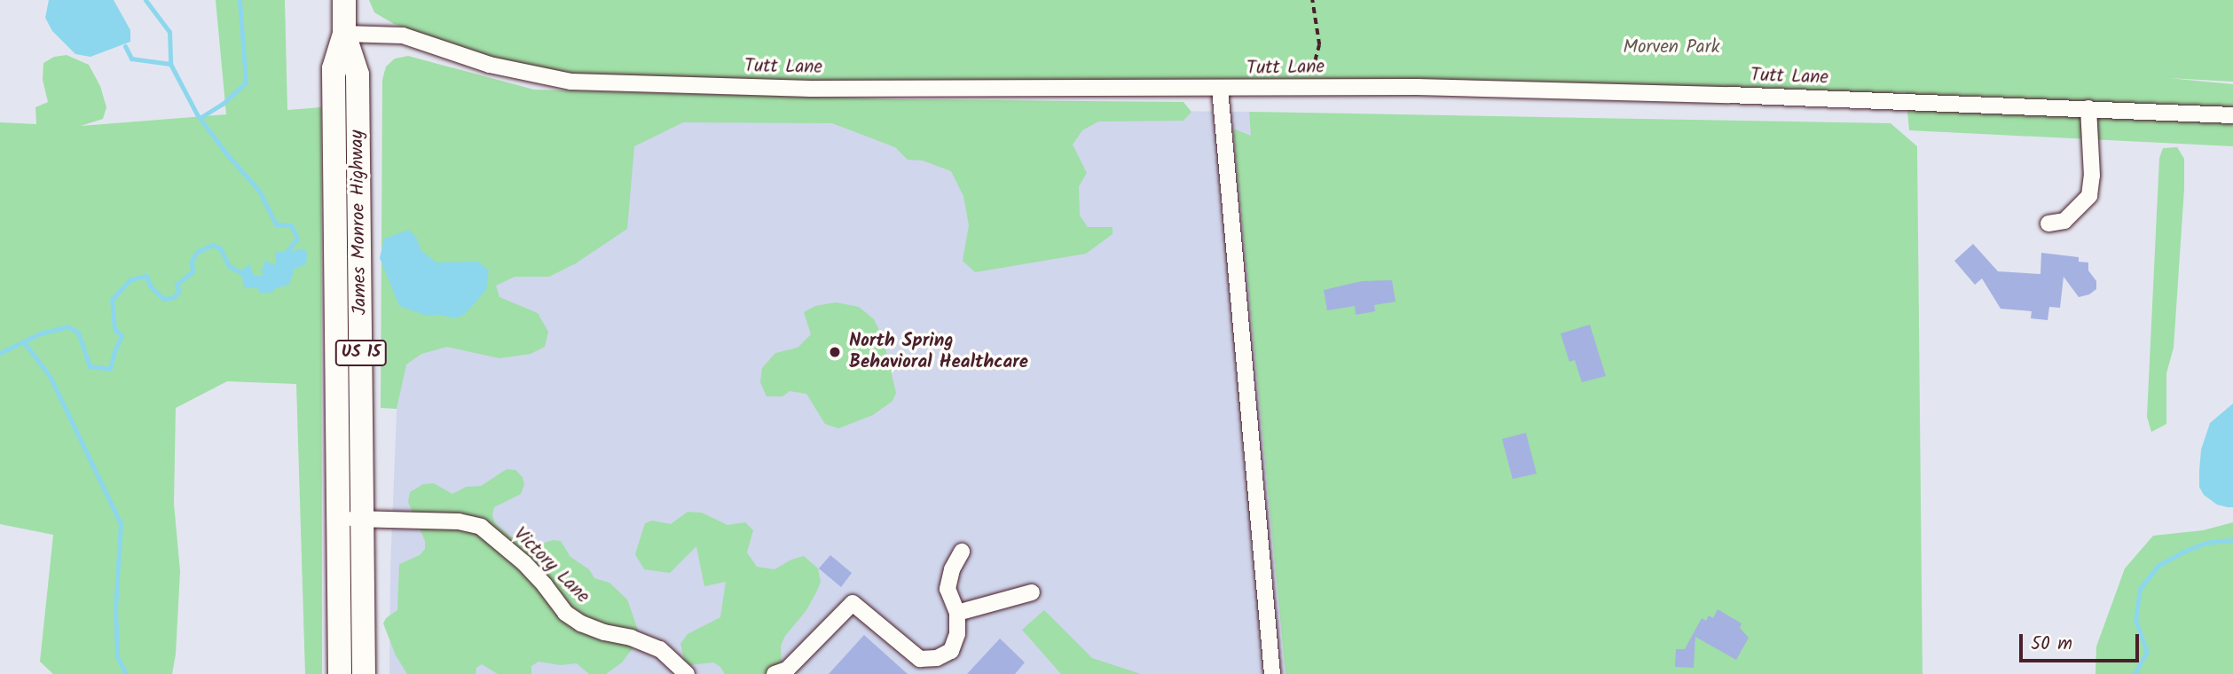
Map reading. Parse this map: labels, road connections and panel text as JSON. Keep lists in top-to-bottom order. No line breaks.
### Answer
{"streets":{"highway":["James Monroe Highway","US 15"],"street":["Tutt Lane","Victory Lane"]},"crossings":[["Tutt Lane","James Monroe Highway"],["James Monroe Highway","Victory Lane"]],"parks":["Morven Park"],"places":["North Spring Behavioral Healthcare"],"scale_bar":"50 m"}
